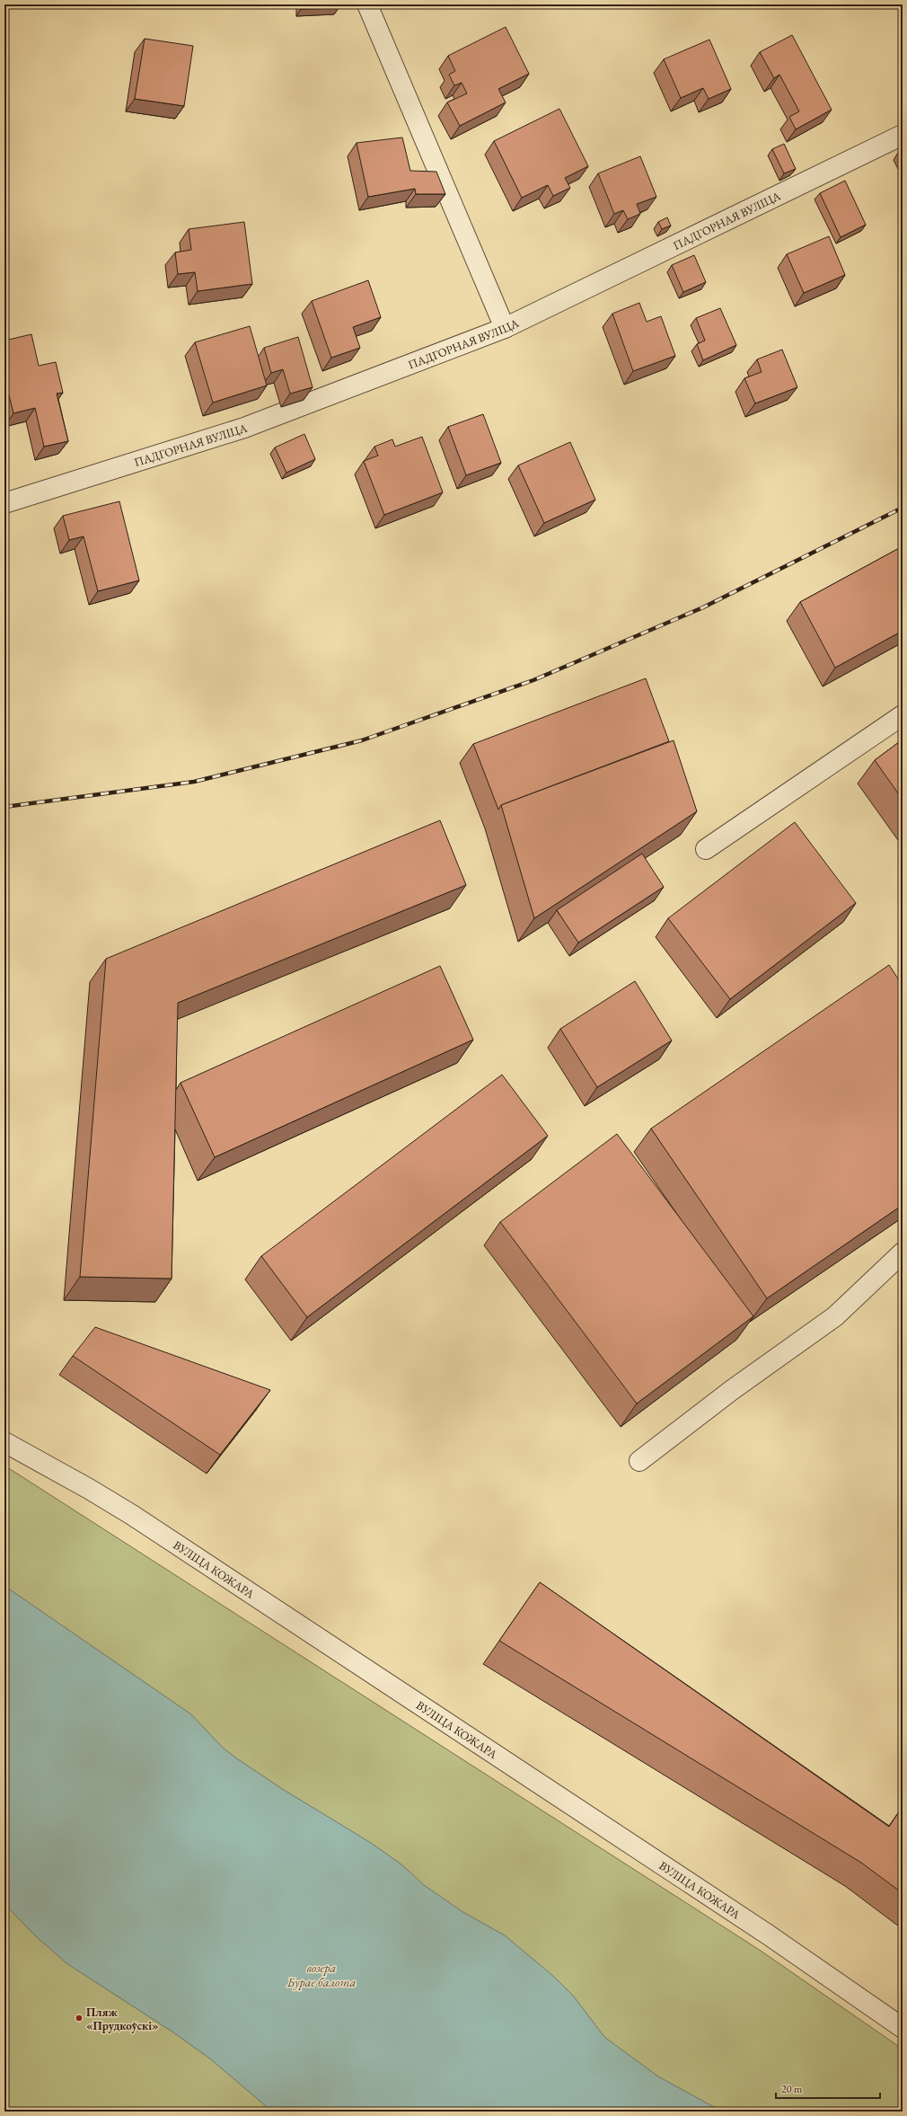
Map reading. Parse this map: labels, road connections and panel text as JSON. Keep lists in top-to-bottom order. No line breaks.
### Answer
{"streets":{"street":["ПАДГОРНАЯ ВУЛІЦА","ВУЛІЦА КОЖАРА"]},"water":["возера Бурае балота"],"places":["Пляж «Прудкоўскі»"],"scale_bar":"20 m"}
